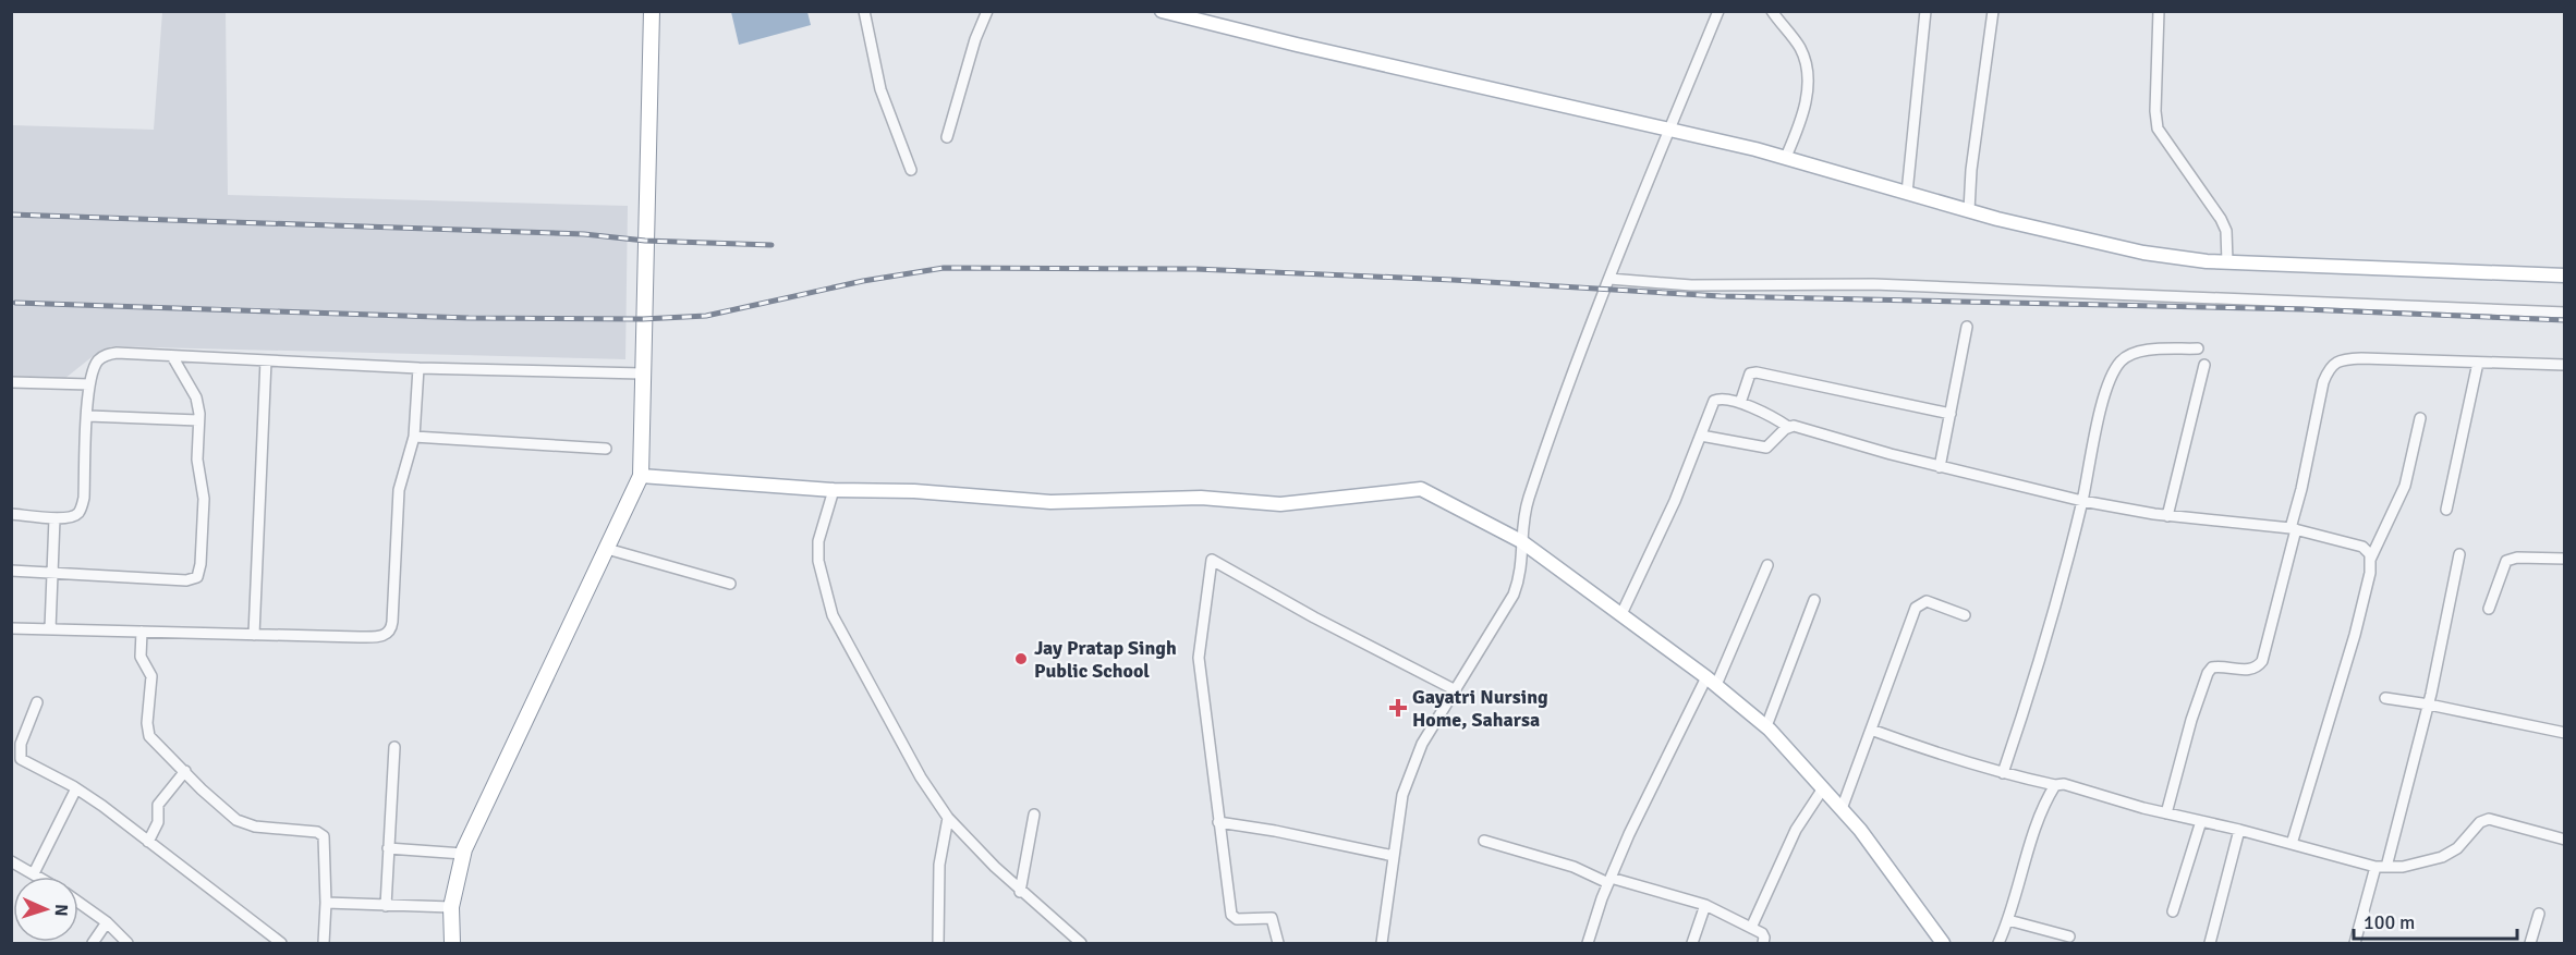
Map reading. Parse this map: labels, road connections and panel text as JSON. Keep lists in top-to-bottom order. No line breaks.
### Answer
{"places":{"other":["Jay Pratap Singh Public School"],"health":["Gayatri Nursing Home, Saharsa"]},"scale_bar":"100 m","north":"right"}
